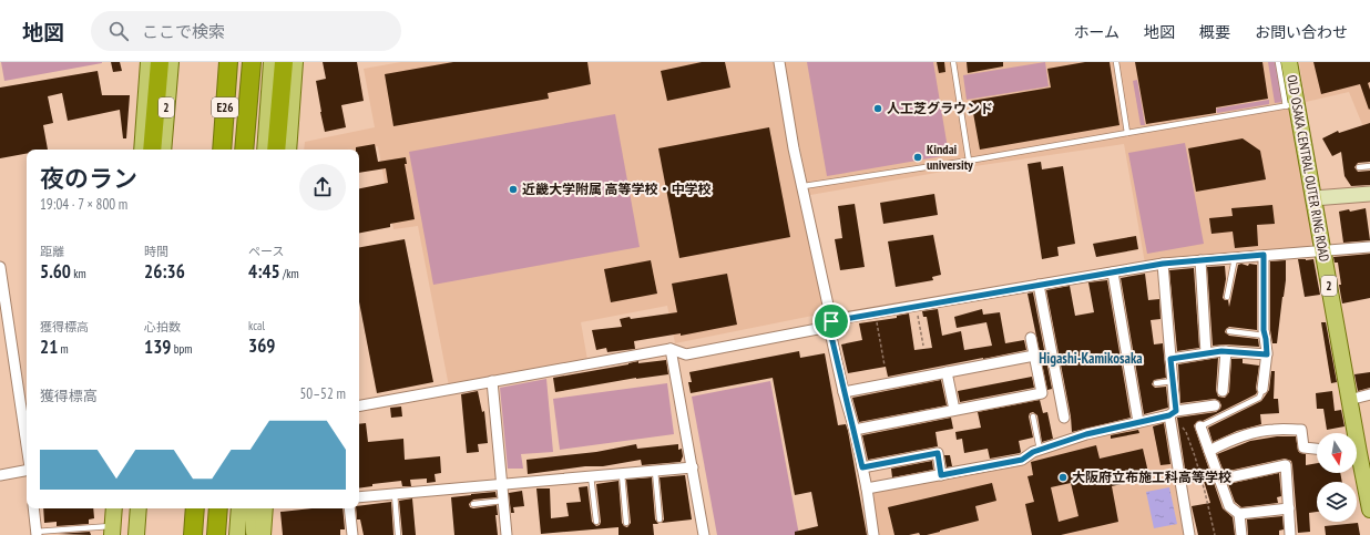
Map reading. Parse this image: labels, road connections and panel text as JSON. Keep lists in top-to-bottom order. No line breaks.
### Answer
{"streets":{"highway":["E26"],"main road":["2","OLD OSAKA CENTRAL OUTER RING ROAD"]},"districts":["Higashi-Kamikosaka"],"places":["人工芝グラウンド","Kindai university","近畿大学附属 高等学校・中学校","大阪府立布施工科高等学校"],"north":"bottom","page":{"header":"地図","search":"ここで検索","nav":["ホーム","地図","概要","お問い合わせ"],"heading":["夜のラン","19:04 · 7 × 800 m"],"stats":[["距離","5.60 km"],["時間","26:36"],["ペース","4:45 /km"],["獲得標高","21 m"],["心拍数","139 bpm"],["kcal","369"]],"chart":["獲得標高","50–52 m"]}}
